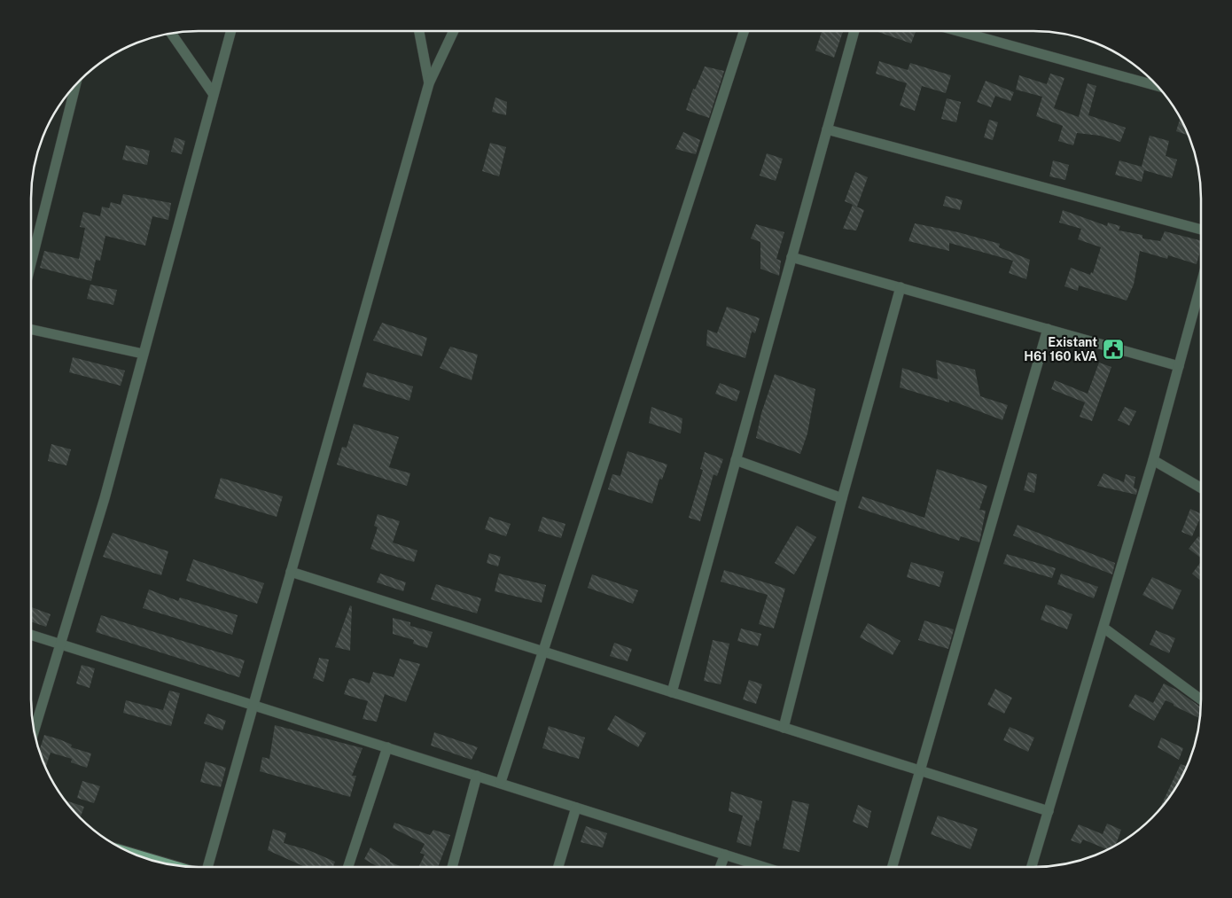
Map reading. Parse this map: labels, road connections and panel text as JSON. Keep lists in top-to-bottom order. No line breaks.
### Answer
{"places":{"public building":["Existant H61 160 kVA"]}}
